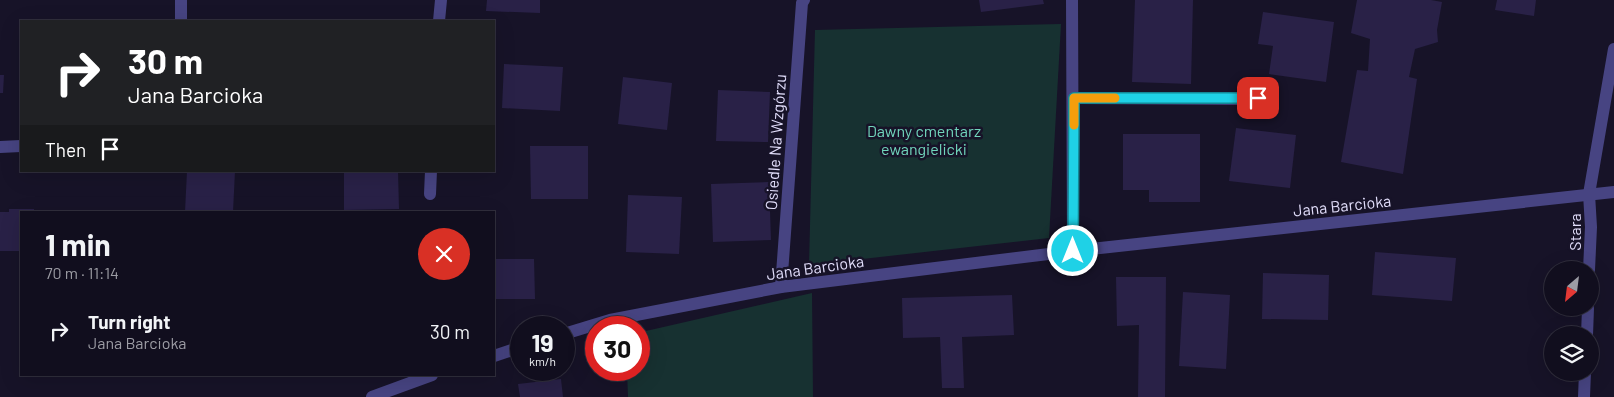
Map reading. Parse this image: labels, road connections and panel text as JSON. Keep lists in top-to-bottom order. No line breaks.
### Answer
{"streets":{"street":["Osiedle Na Wzgórzu","Jana Barcioka","Stara"]},"crossings":[["Osiedle Na Wzgórzu","Jana Barcioka"],["Jana Barcioka","Stara"]],"parks":["Dawny cmentarz ewangielicki"],"north":"bottom left","page":{"turn":["30 m","Jana Barcioka"],"then":"Then","heading":["1 min","70 m · 11:14"],"list":[{"name":"Turn right","note":"Jana Barcioka","value":"30 m"}],"speed":"19 km/h","limit":"30"}}
